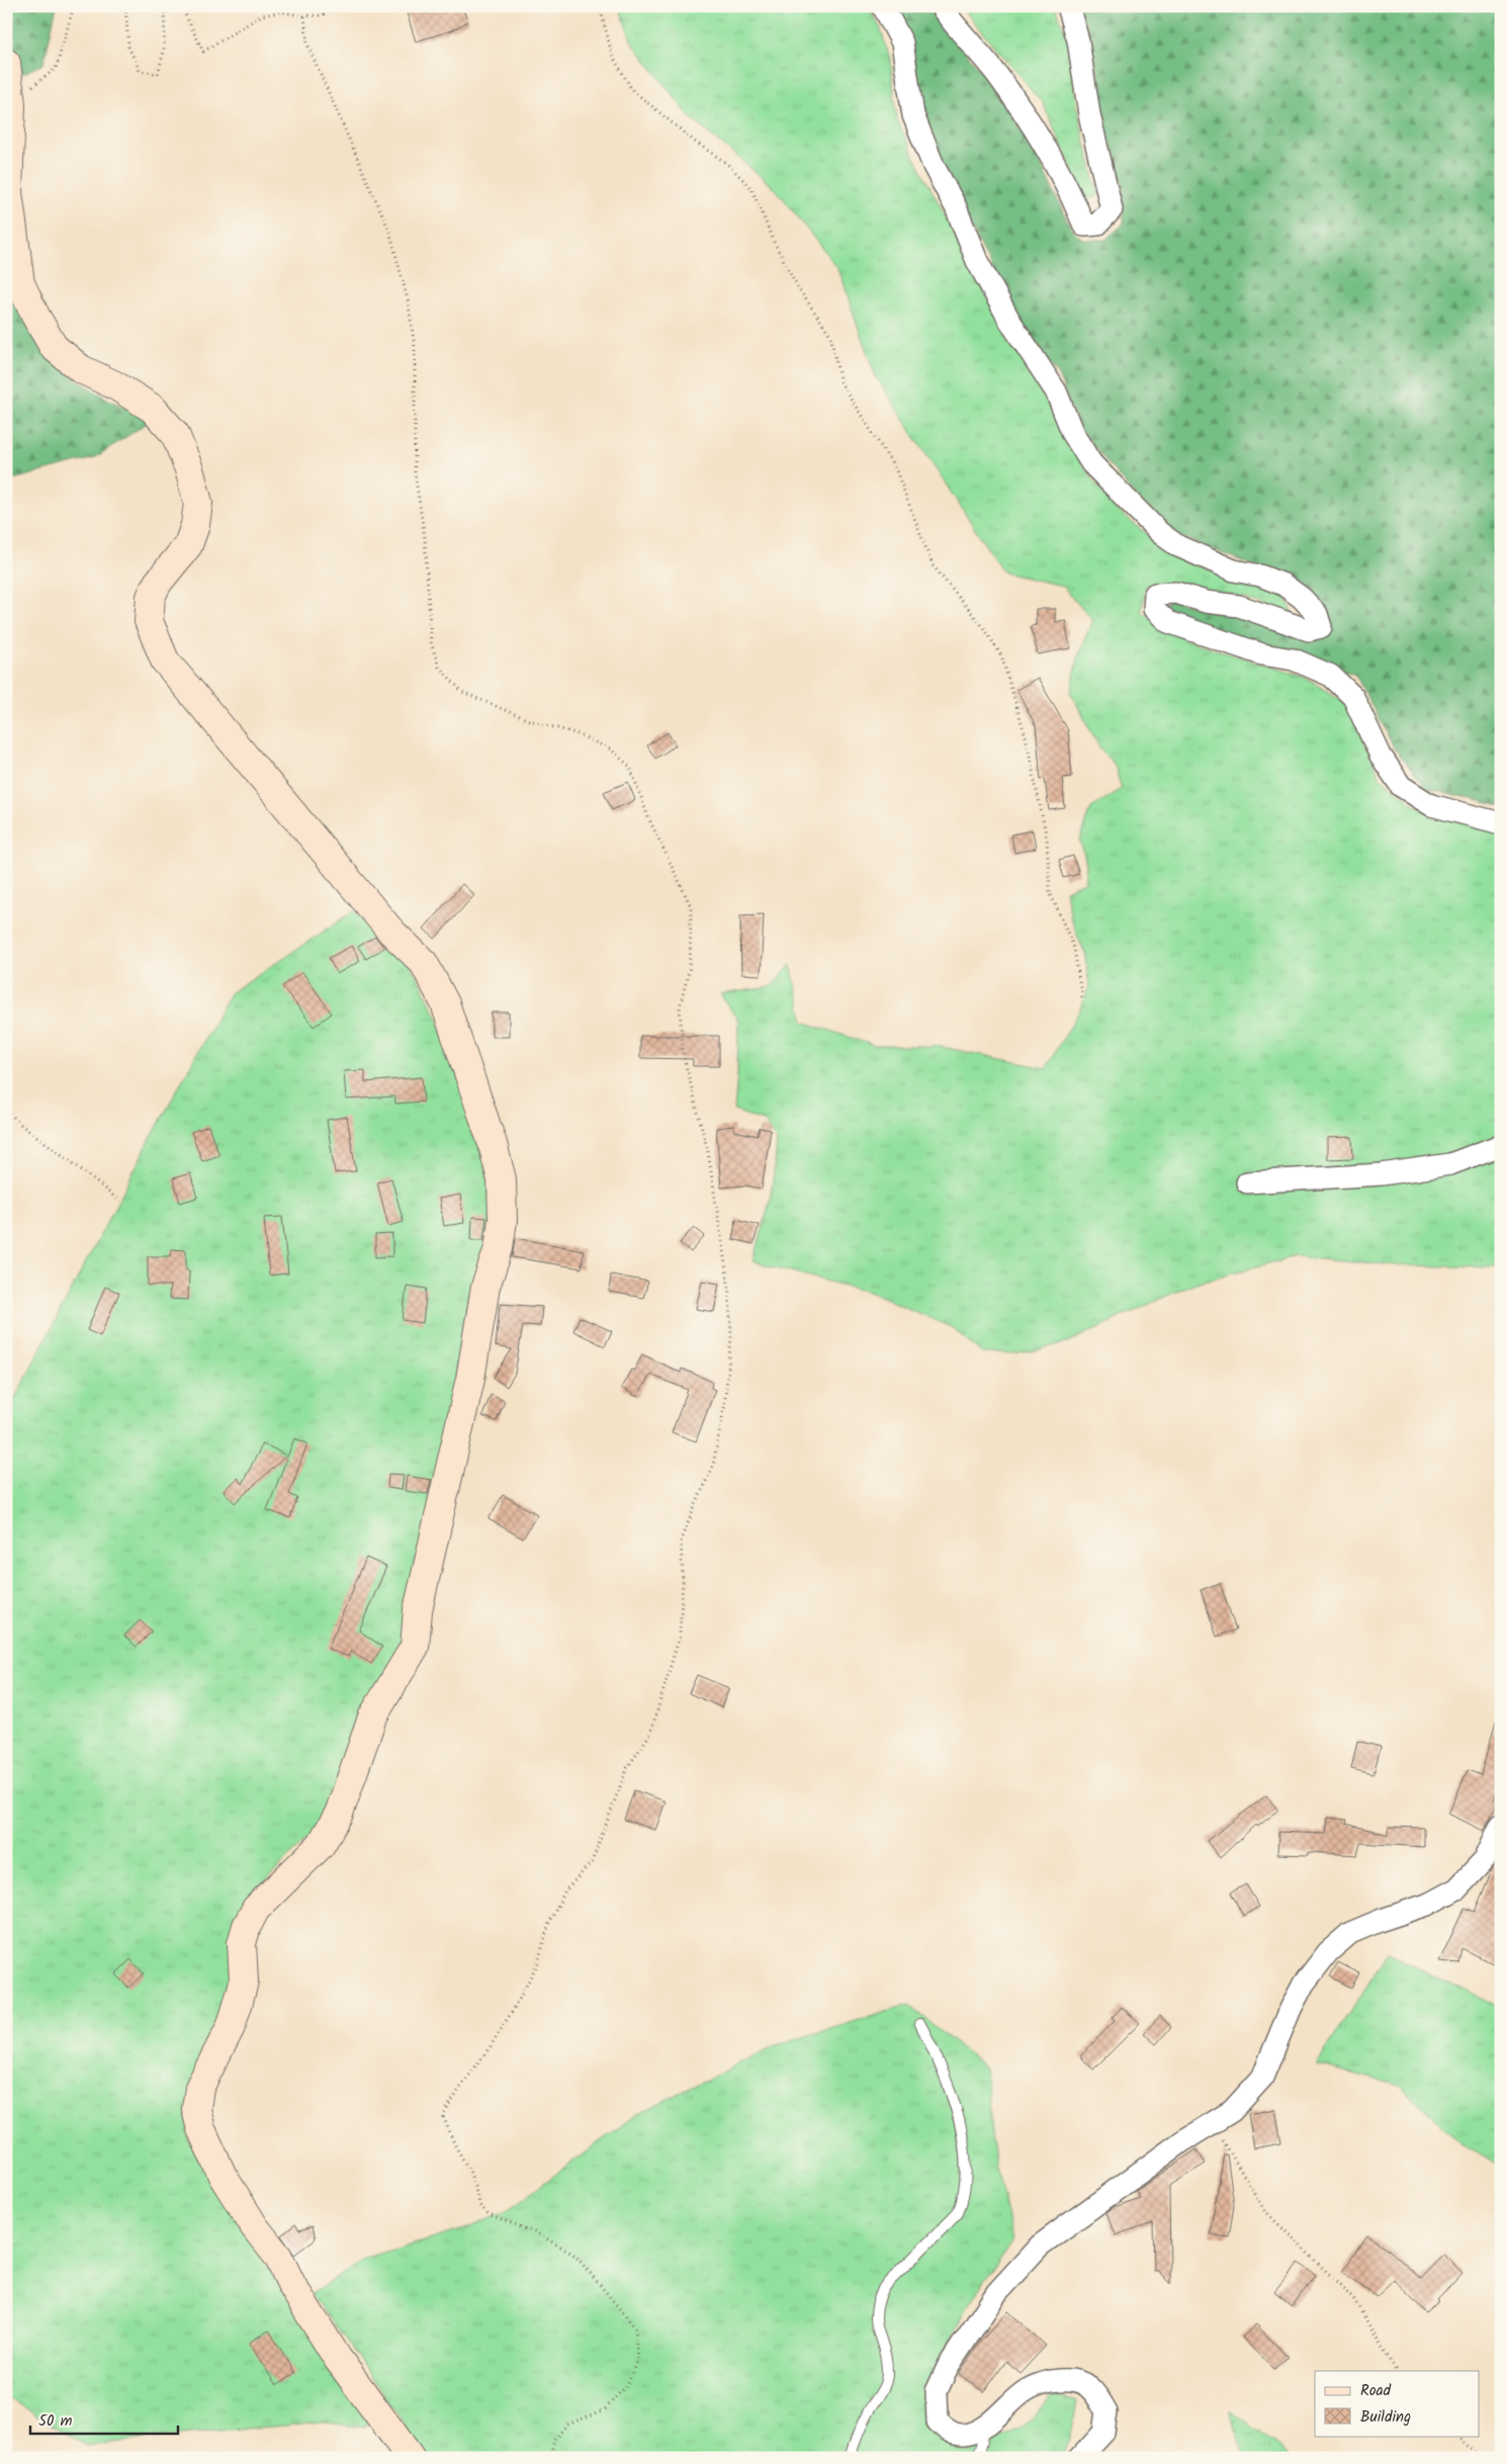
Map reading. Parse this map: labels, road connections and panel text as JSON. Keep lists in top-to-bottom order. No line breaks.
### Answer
{"legend":["Road","Building"],"scale_bar":"50 m"}
